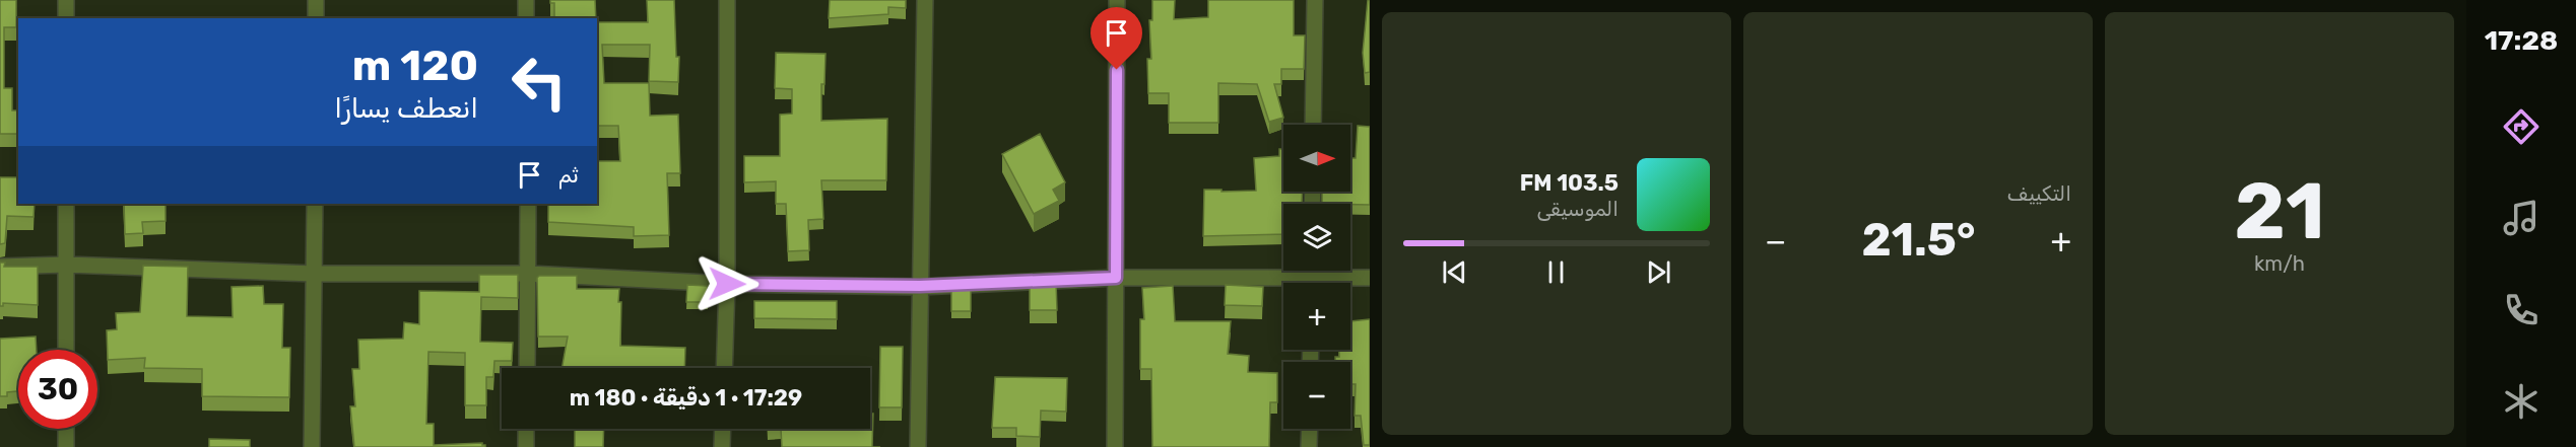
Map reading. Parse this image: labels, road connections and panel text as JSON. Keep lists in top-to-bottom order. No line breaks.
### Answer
{"north":"right","page":{"tabs":"17:28","tile":[["21","km/h"],"التكييف"],"turn":["120 m","انعطف يسارًا"],"map_buttons":["+","−"],"then":"ثم","song":["103.5 FM","الموسيقى"],"heat":["−","21.5°","+"],"limit":"30","trip":"17:29 · 1 دقيقة · 180 m"}}
